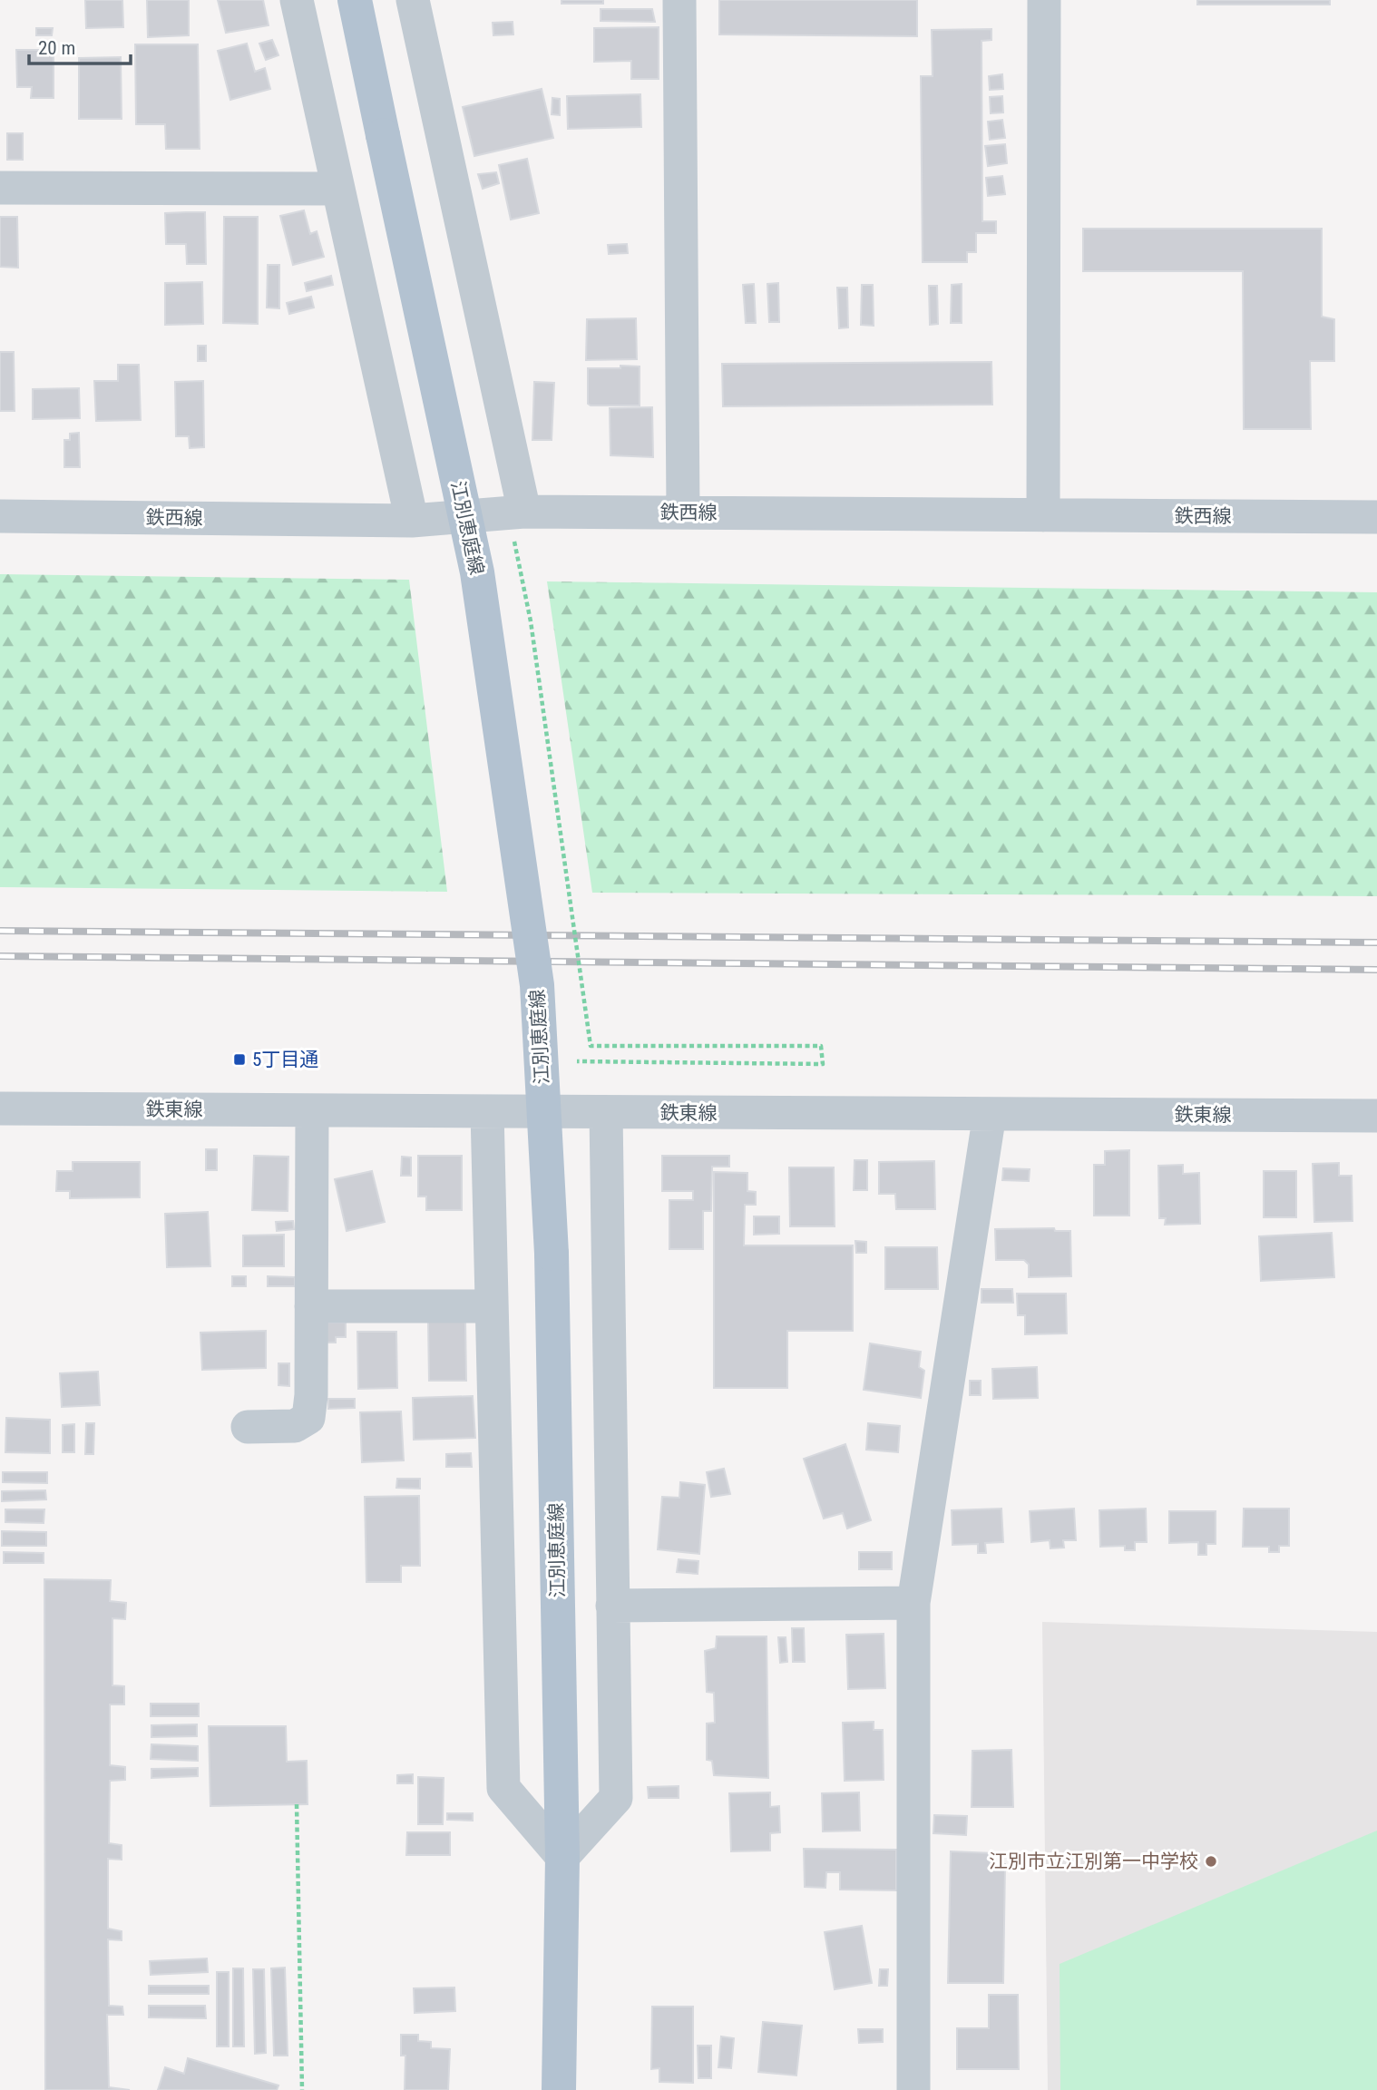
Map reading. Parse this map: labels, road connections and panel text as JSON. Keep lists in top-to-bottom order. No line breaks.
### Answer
{"streets":{"main road":["江別恵庭線"],"street":["鉄西線","鉄東線"]},"places":{"transit":["5丁目通"],"other":["江別市立江別第一中学校"]},"scale_bar":"20 m"}
